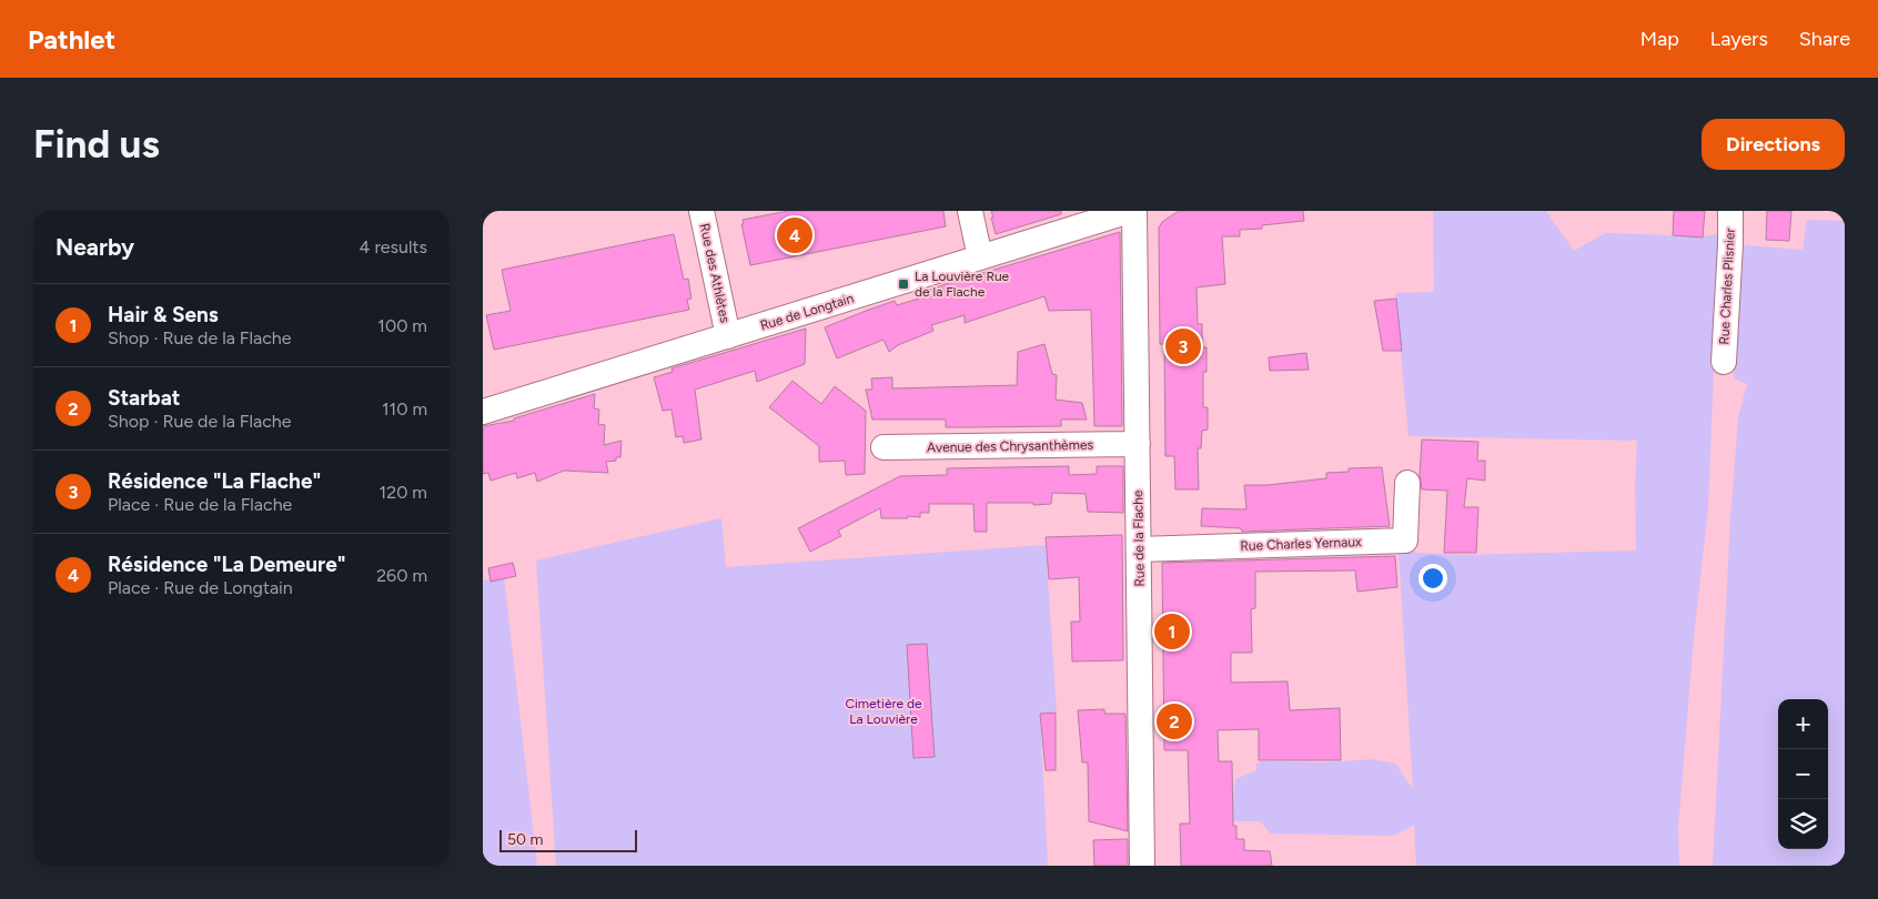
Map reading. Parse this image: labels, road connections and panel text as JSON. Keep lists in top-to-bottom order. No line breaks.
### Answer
{"streets":{"street":["Rue des Athlètes","Rue Charles Plisnier","Rue de Longtain","Avenue des Chrysanthèmes","Rue de la Flache","Rue Charles Yernaux"]},"crossings":[["Rue des Athlètes","Rue de Longtain"],["Avenue des Chrysanthèmes","Rue de la Flache"],["Rue de la Flache","Rue Charles Yernaux"]],"parks":["Cimetière de La Louvière"],"places":{"transit":["La Louvière Rue de la Flache"]},"scale_bar":"50 m","page":{"header":"Pathlet","nav":["Map","Layers","Share"],"buttons":"Directions","title":"Find us","heading":["Nearby","4 results"],"pins":["4","3","1","2"],"list":[{"mark":"1","name":"Hair & Sens","note":"Shop · Rue de la Flache","value":"100 m"},{"mark":"2","name":"Starbat","note":"Shop · Rue de la Flache","value":"110 m"},{"mark":"3","name":"Résidence \"La Flache\"","note":"Place · Rue de la Flache","value":"120 m"},{"mark":"4","name":"Résidence \"La Demeure\"","note":"Place · Rue de Longtain","value":"260 m"}],"map_buttons":["+","−"],"scale":"50 m"}}
